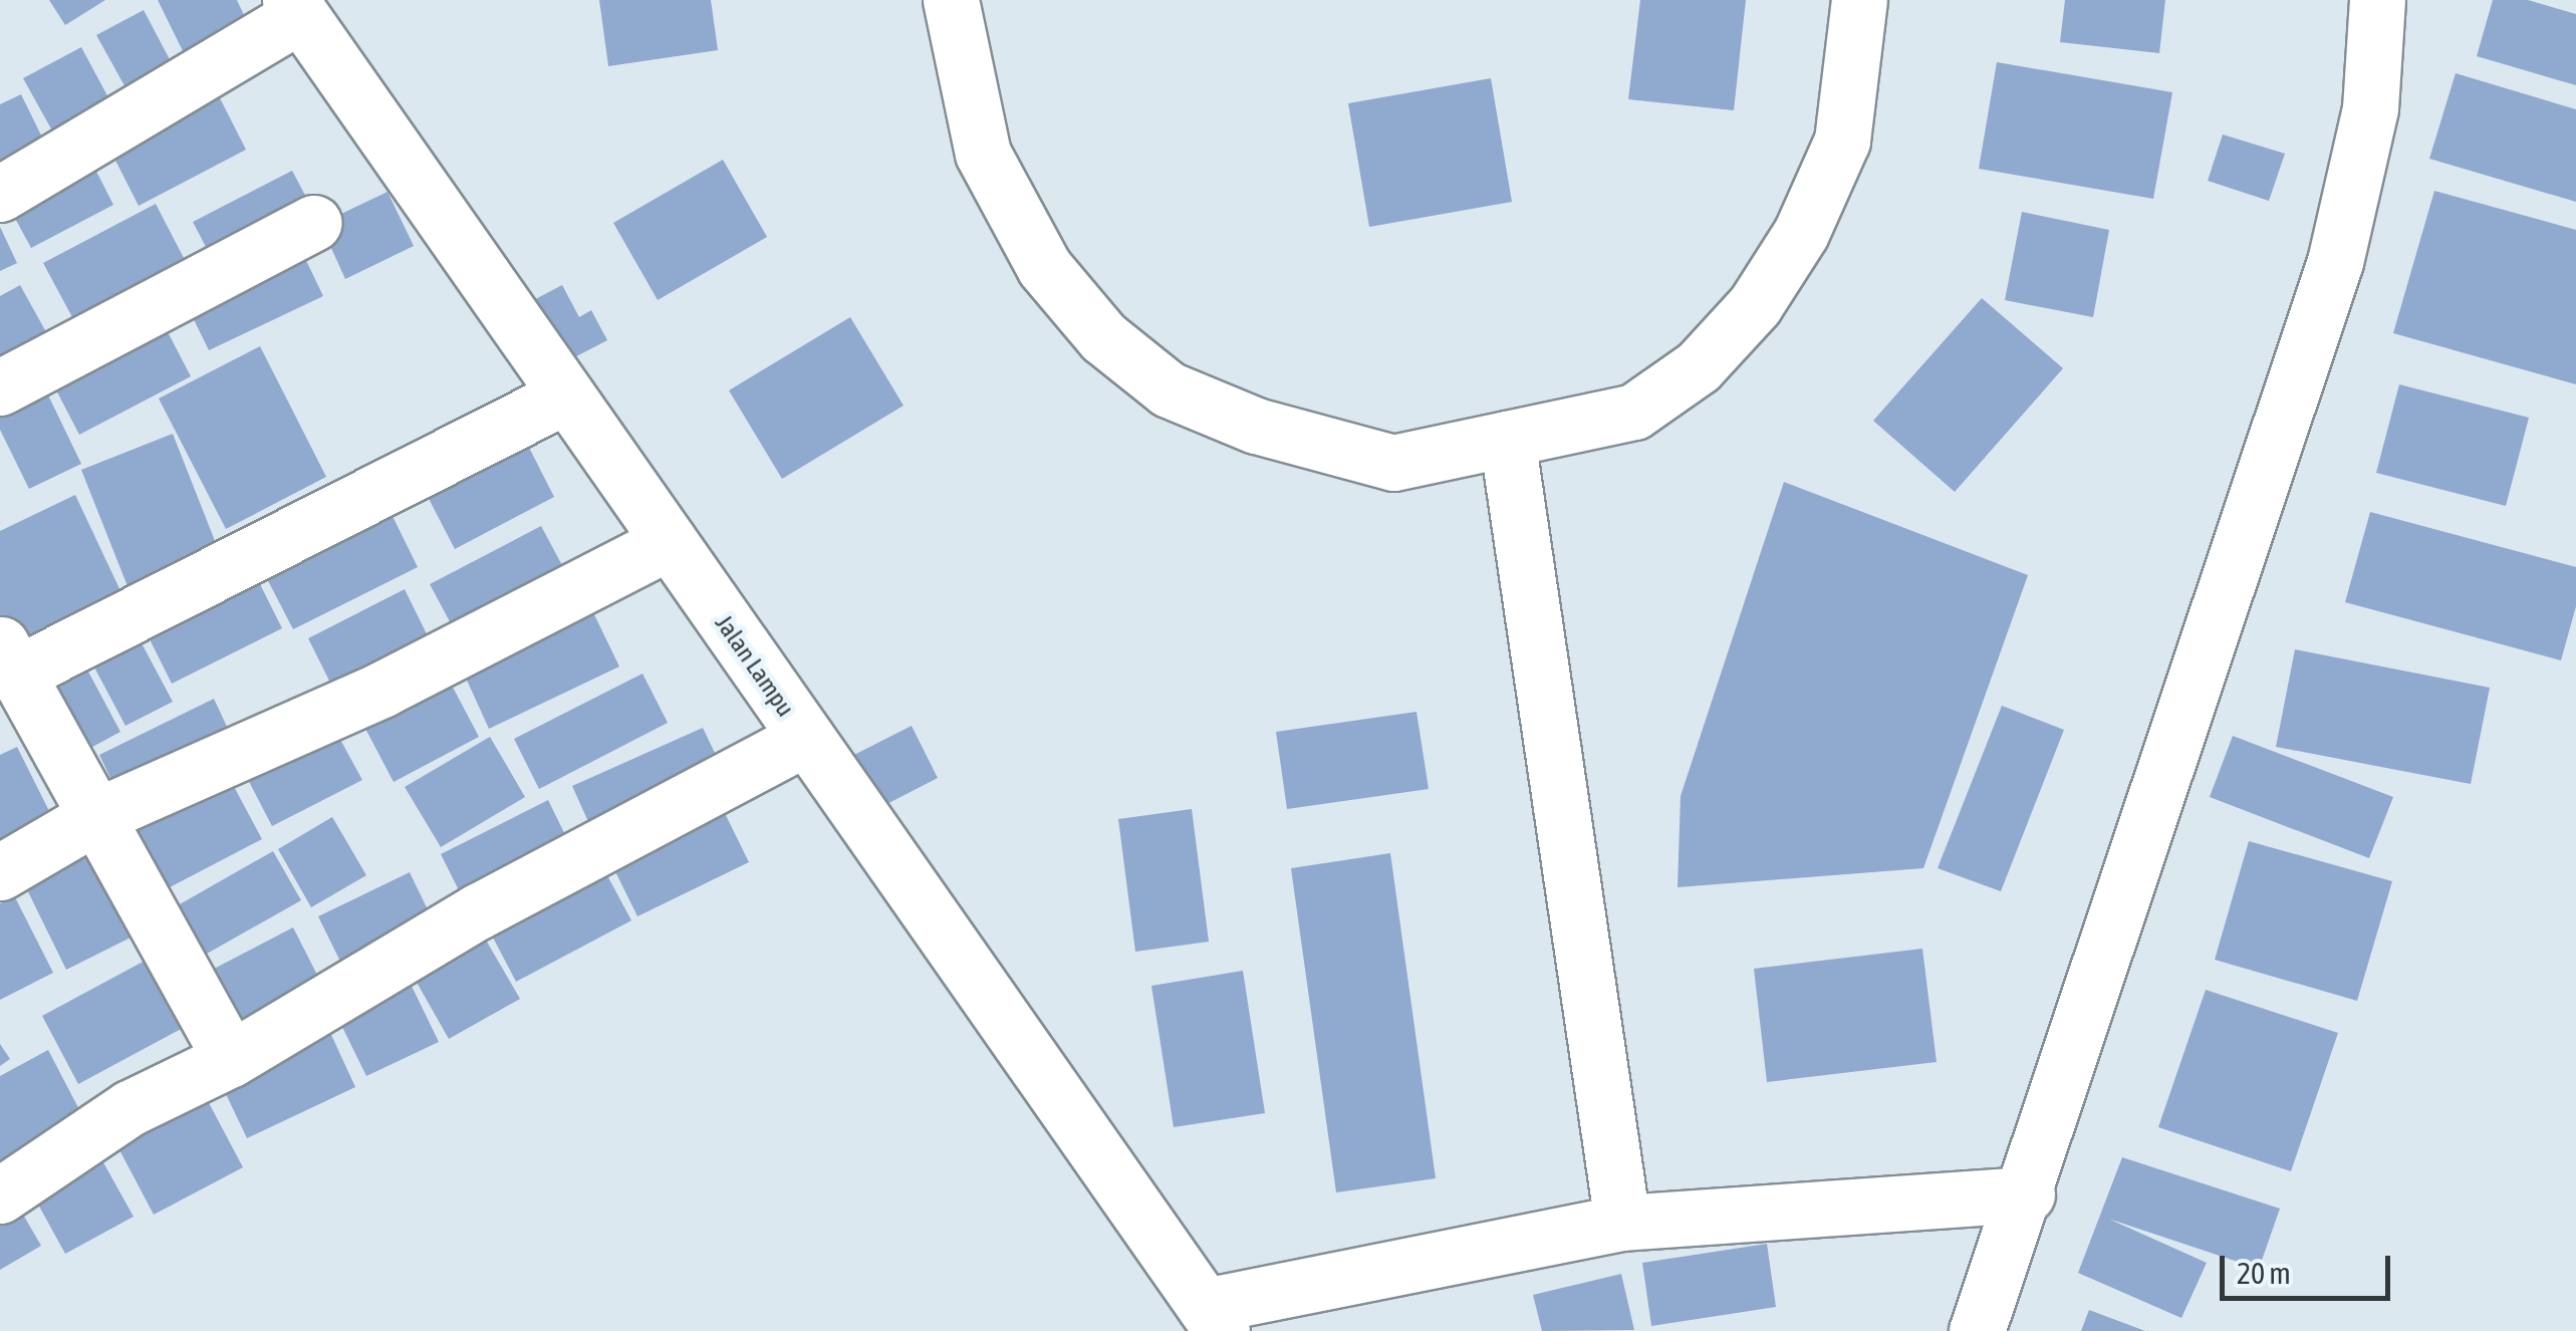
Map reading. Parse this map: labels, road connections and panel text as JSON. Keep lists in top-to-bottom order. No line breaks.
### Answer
{"streets":{"street":["Jalan Lampu"]},"scale_bar":"20 m"}
